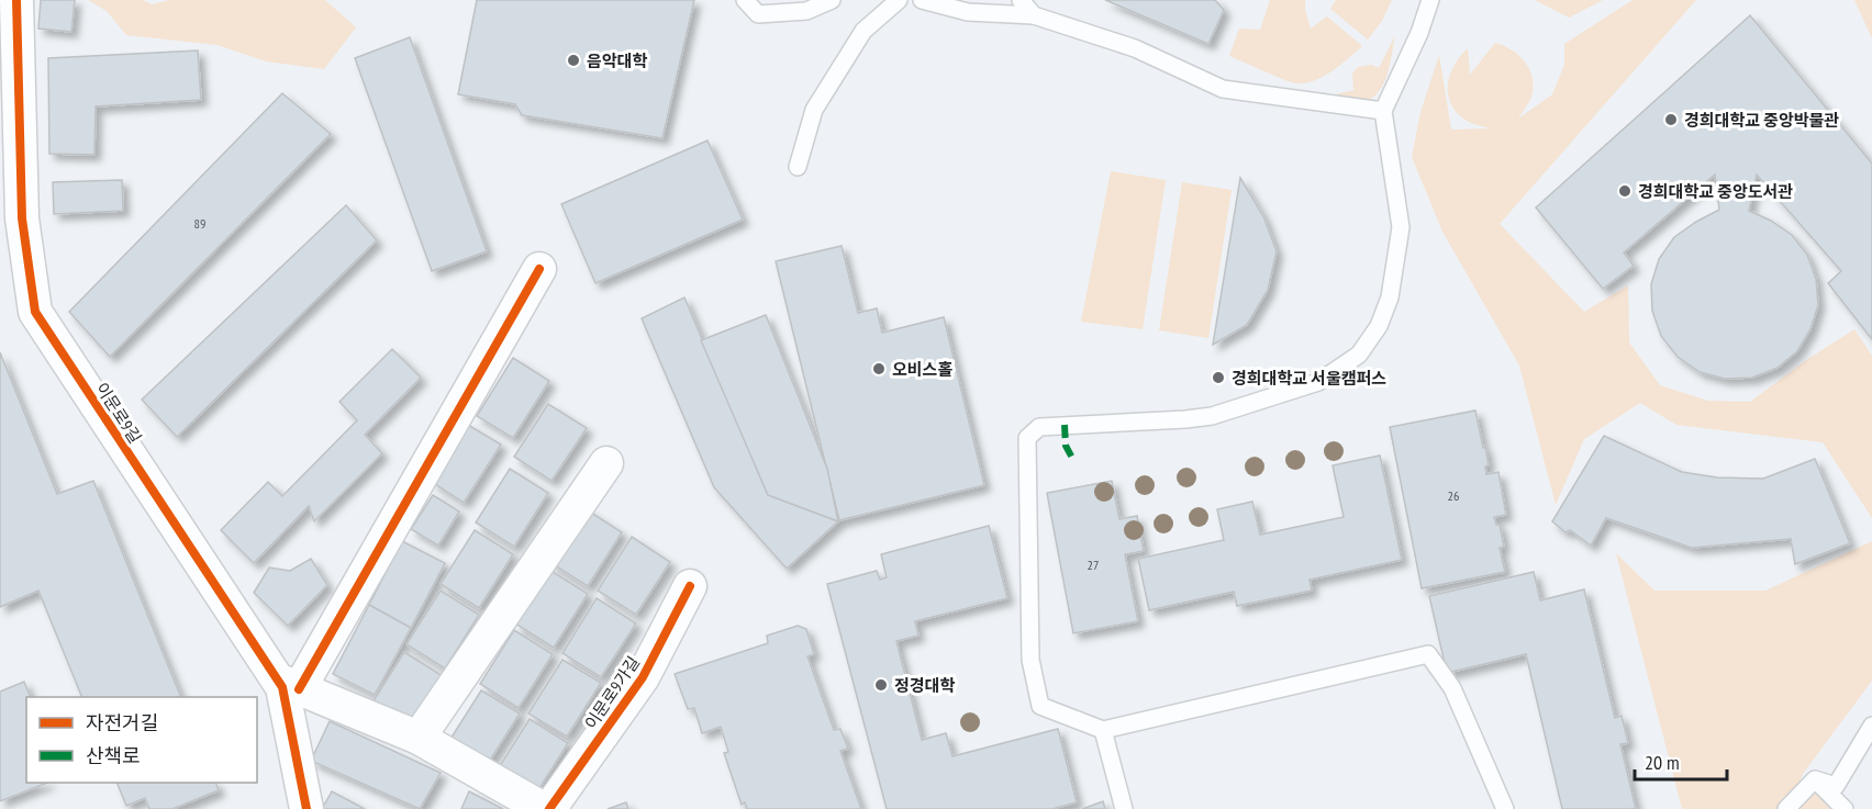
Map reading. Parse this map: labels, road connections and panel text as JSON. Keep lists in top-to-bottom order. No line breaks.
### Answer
{"streets":{"street":["이문로9길","이문로9가길"]},"crossings":[["이문로9길","이문로9가길"]],"places":["음악대학","경희대학교 중앙박물관","경희대학교 중앙도서관","오비스홀","경희대학교 서울캠퍼스","정경대학"],"house_numbers":["89","26","27"],"legend":["자전거길","산책로"],"scale_bar":"20 m"}
